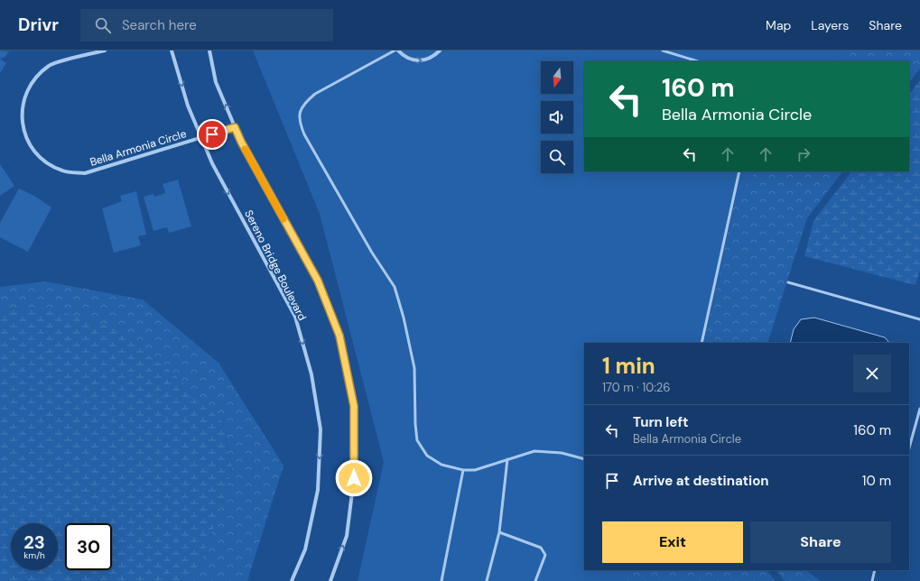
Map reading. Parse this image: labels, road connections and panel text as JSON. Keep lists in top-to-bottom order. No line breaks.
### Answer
{"streets":{"street":["Bella Armonia Circle","Sereno Bridge Boulevard"]},"crossings":[["Bella Armonia Circle","Sereno Bridge Boulevard"]],"one_way":["Sereno Bridge Boulevard"],"north":"bottom","page":{"header":"Drivr","search":"Search here","nav":["Map","Layers","Share"],"turn":["160 m","Bella Armonia Circle"],"heading":["1 min","170 m · 10:26"],"list":[{"name":"Turn left","note":"Bella Armonia Circle","value":"160 m"},{"name":"Arrive at destination","value":"10 m"}],"buttons":["Exit","Share"],"speed":"23 km/h","limit":"30"}}
